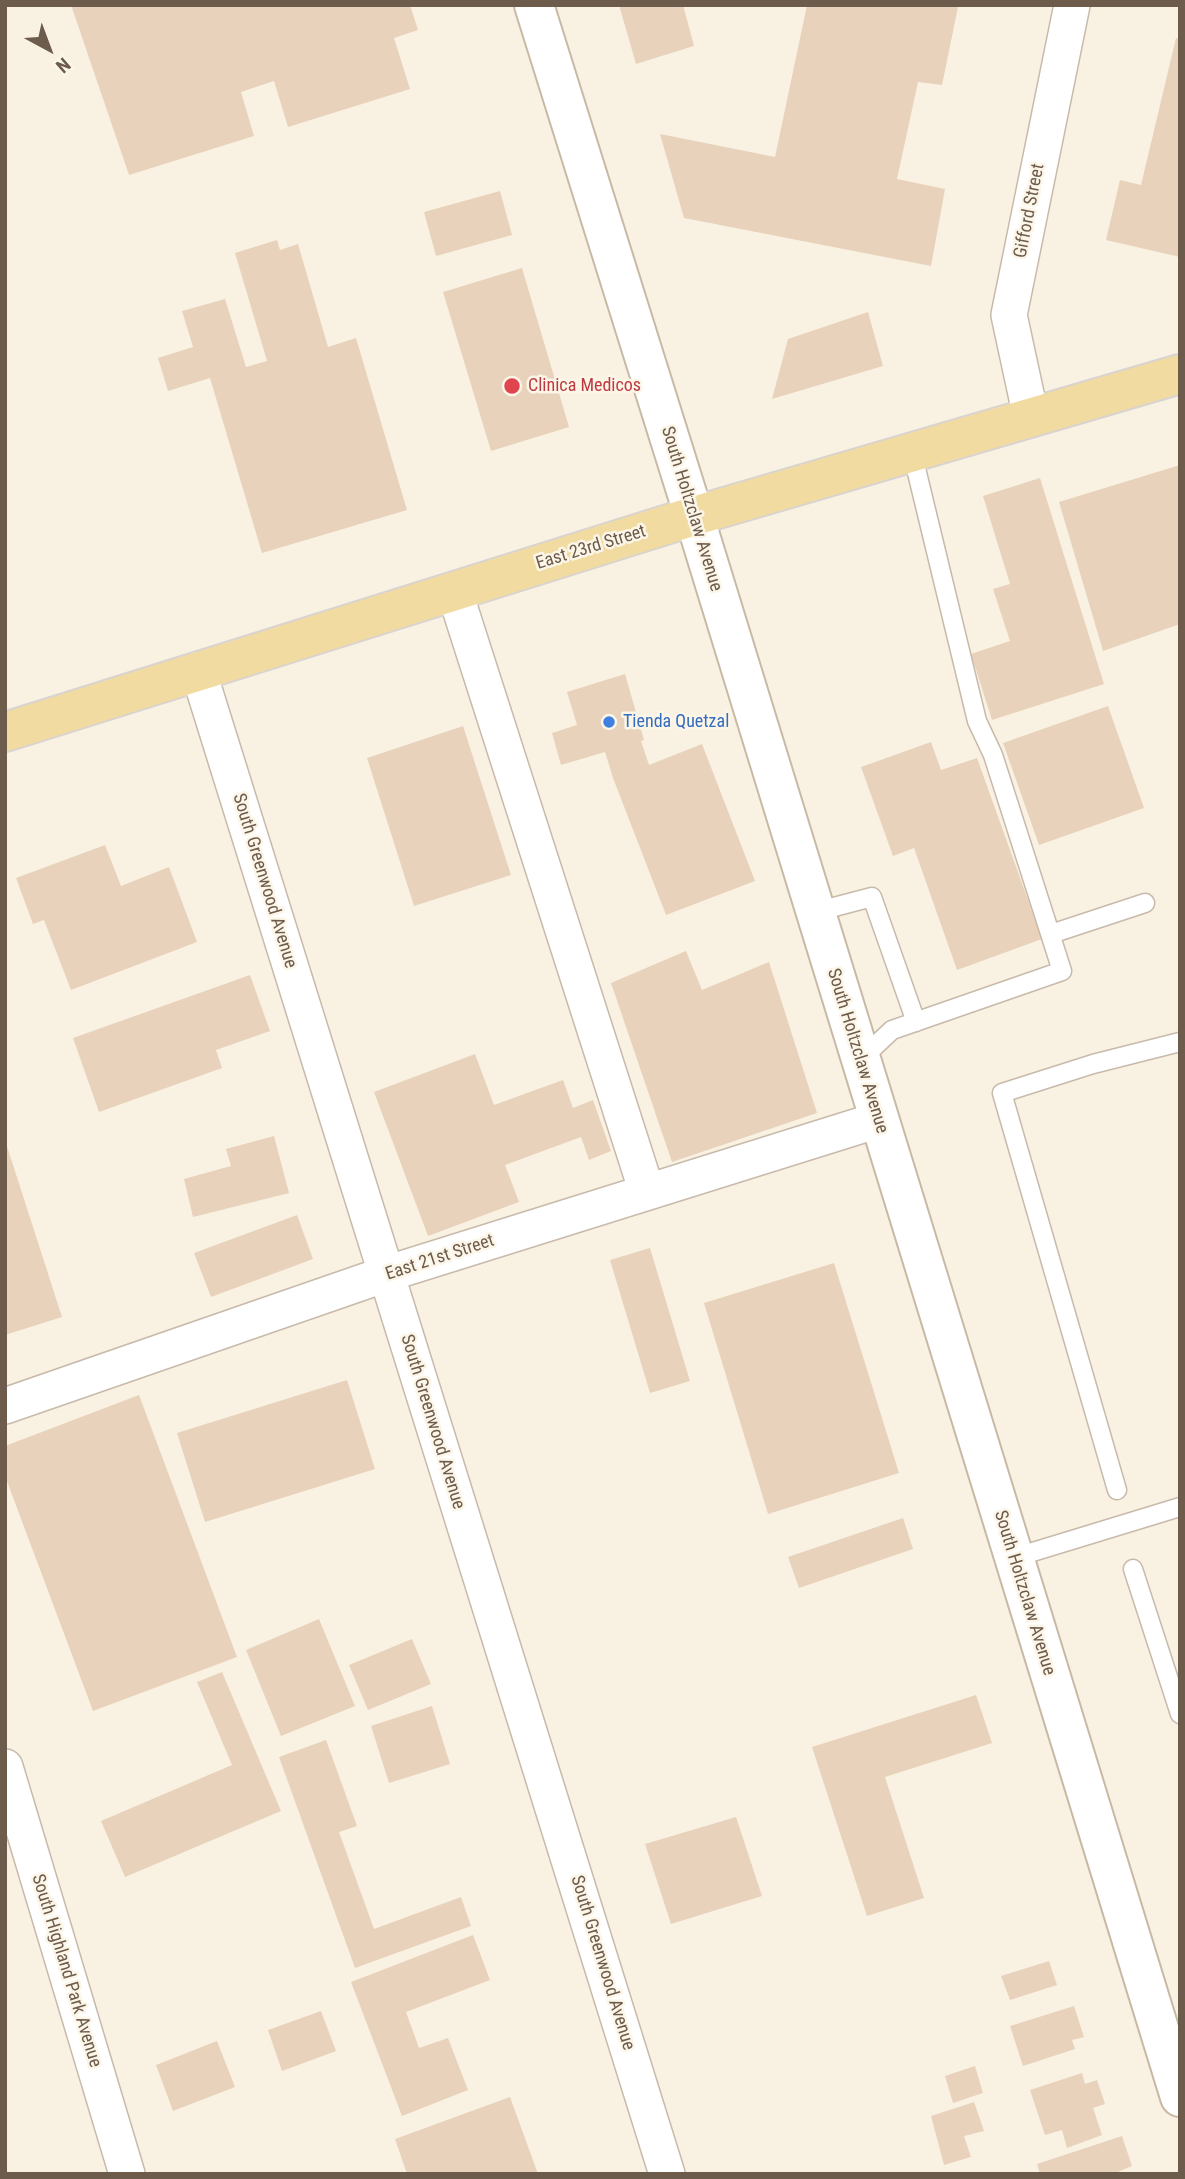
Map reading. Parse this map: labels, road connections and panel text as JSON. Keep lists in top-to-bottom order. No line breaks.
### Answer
{"streets":{"main road":["South Holtzclaw Avenue","East 23rd Street"],"street":["Gifford Street","South Greenwood Avenue","East 21st Street","South Highland Park Avenue"]},"crossings":[["Gifford Street","East 23rd Street"],["South Holtzclaw Avenue","East 23rd Street"],["South Holtzclaw Avenue","East 21st Street"],["East 23rd Street","South Greenwood Avenue"],["South Greenwood Avenue","East 21st Street"]],"places":["Clinica Medicos","Tienda Quetzal"],"north":"bottom right"}
